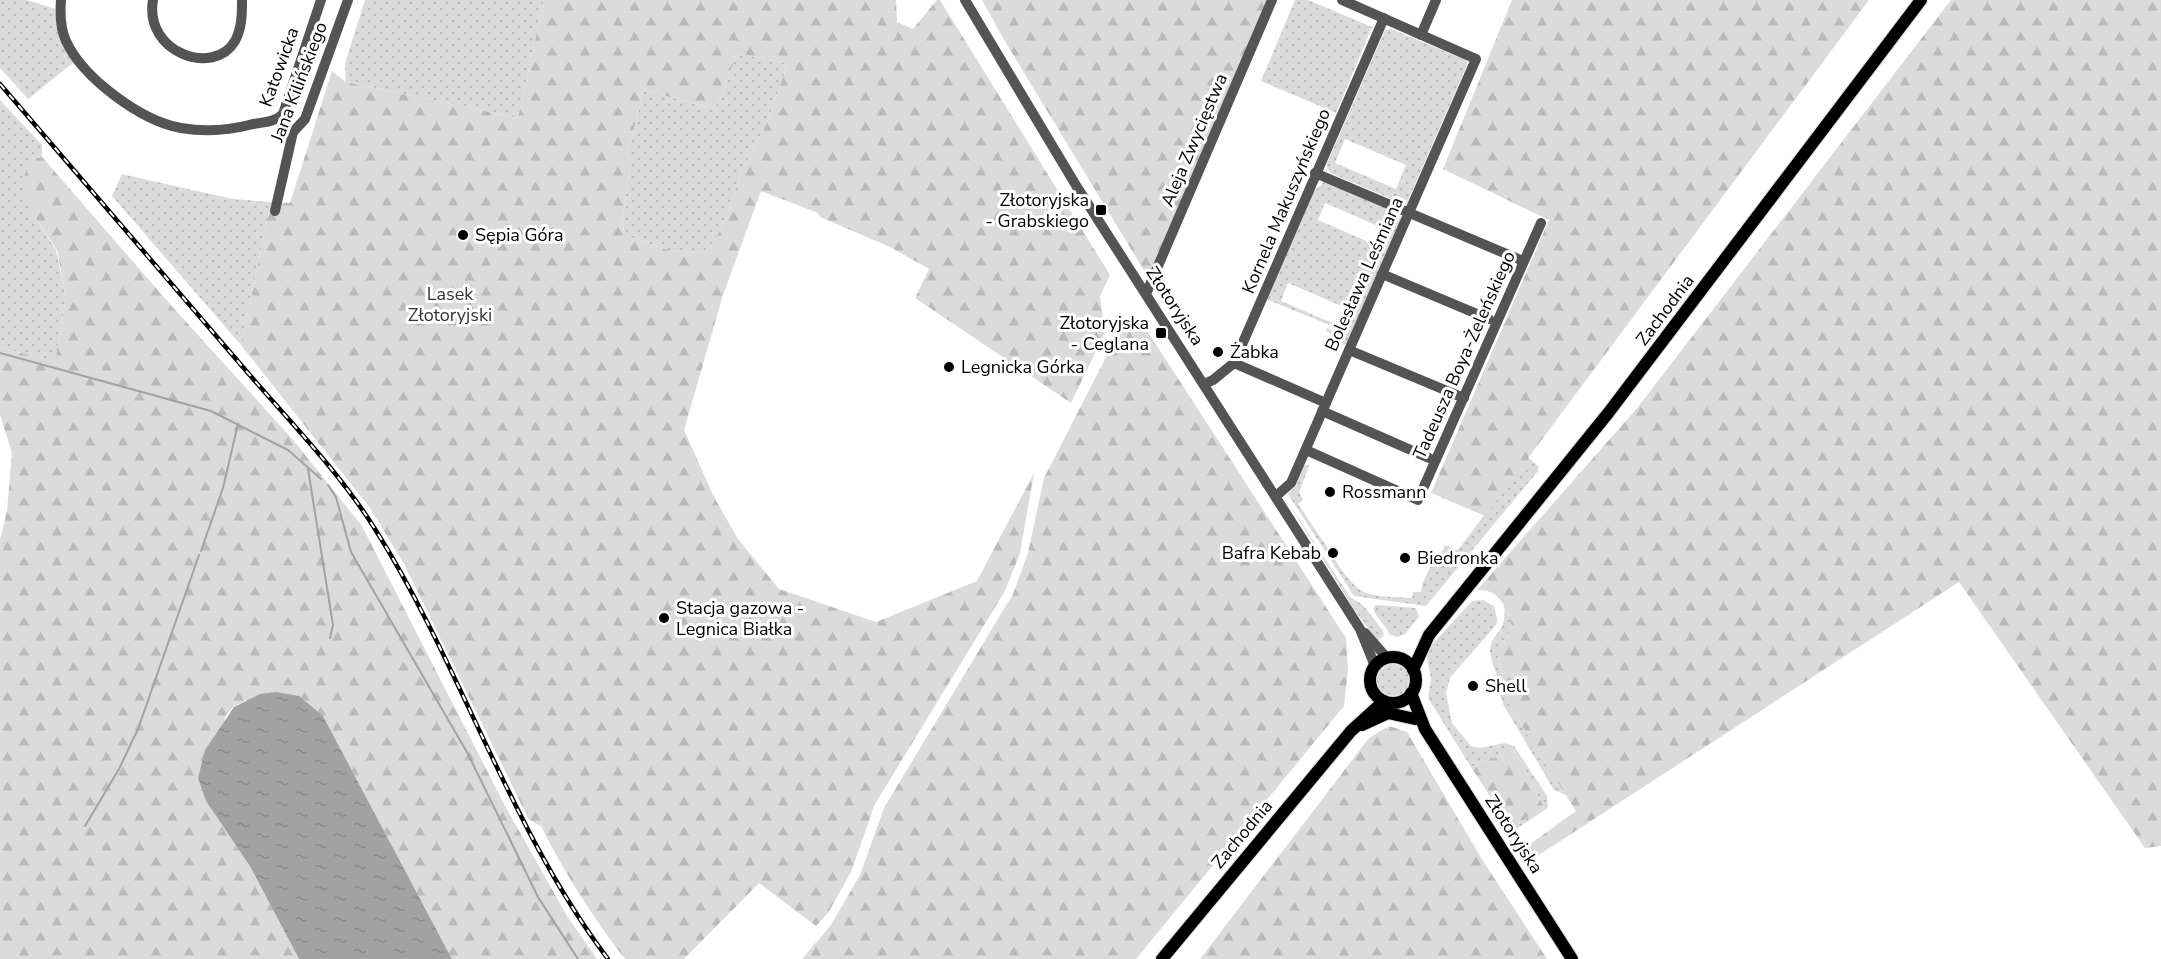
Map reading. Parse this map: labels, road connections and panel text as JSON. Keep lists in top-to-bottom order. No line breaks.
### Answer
{"streets":{"main road":["Złotoryjska","Zachodnia"],"street":["Katowicka","Jana Kilińskiego","Aleja Zwycięstwa","Kornela Makuszyńskiego","Bolesława Leśmiana","Tadeusza Boya-Żeleńskiego"]},"crossings":[["Aleja Zwycięstwa","Złotoryjska"],["Bolesława Leśmiana","Złotoryjska"],["Bolesława Leśmiana","Tadeusza Boya-Żeleńskiego"],["Złotoryjska","Zachodnia"]],"parks":["Lasek Złotoryjski"],"places":{"transit":["Złotoryjska - Grabskiego","Złotoryjska - Ceglana"],"other":["Sępia Góra","Żabka","Legnicka Górka","Rossmann","Bafra Kebab","Biedronka","Stacja gazowa - Legnica Białka","Shell"]}}
